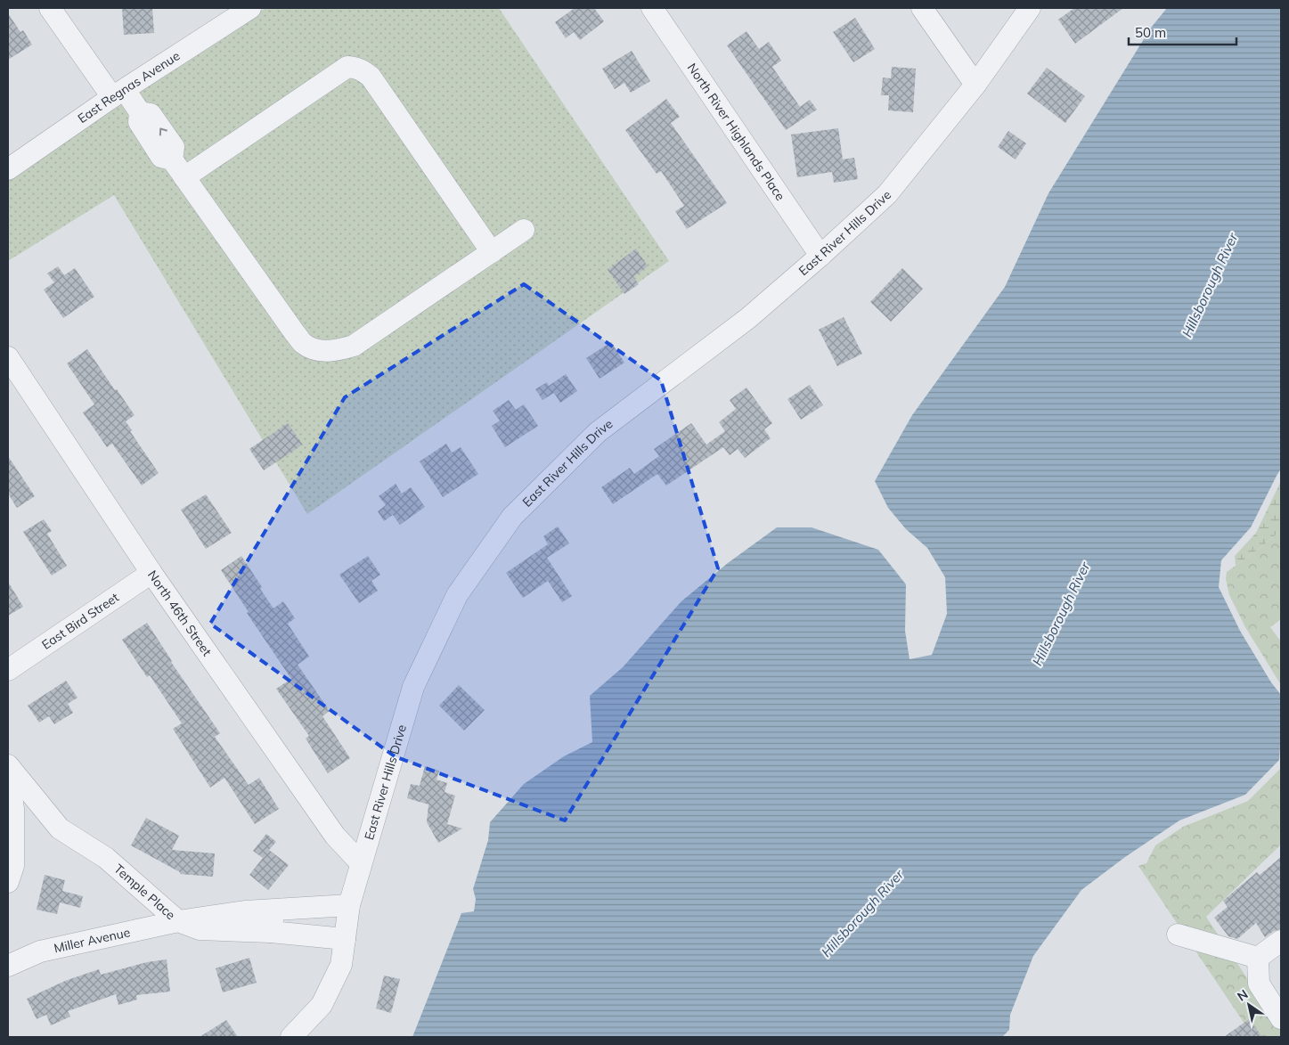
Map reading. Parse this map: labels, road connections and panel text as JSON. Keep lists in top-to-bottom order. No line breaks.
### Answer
{"streets":{"street":["East Regnas Avenue","North River Highlands Place","East River Hills Drive","North 46th Street","East Bird Street","Temple Place","Miller Avenue"]},"crossings":[["North River Highlands Place","East River Hills Drive"],["East River Hills Drive","North 46th Street"],["East River Hills Drive","Temple Place"],["North 46th Street","East Bird Street"],["Temple Place","Miller Avenue"]],"water":["Hillsborough River"],"scale_bar":"50 m","north":"top left"}
